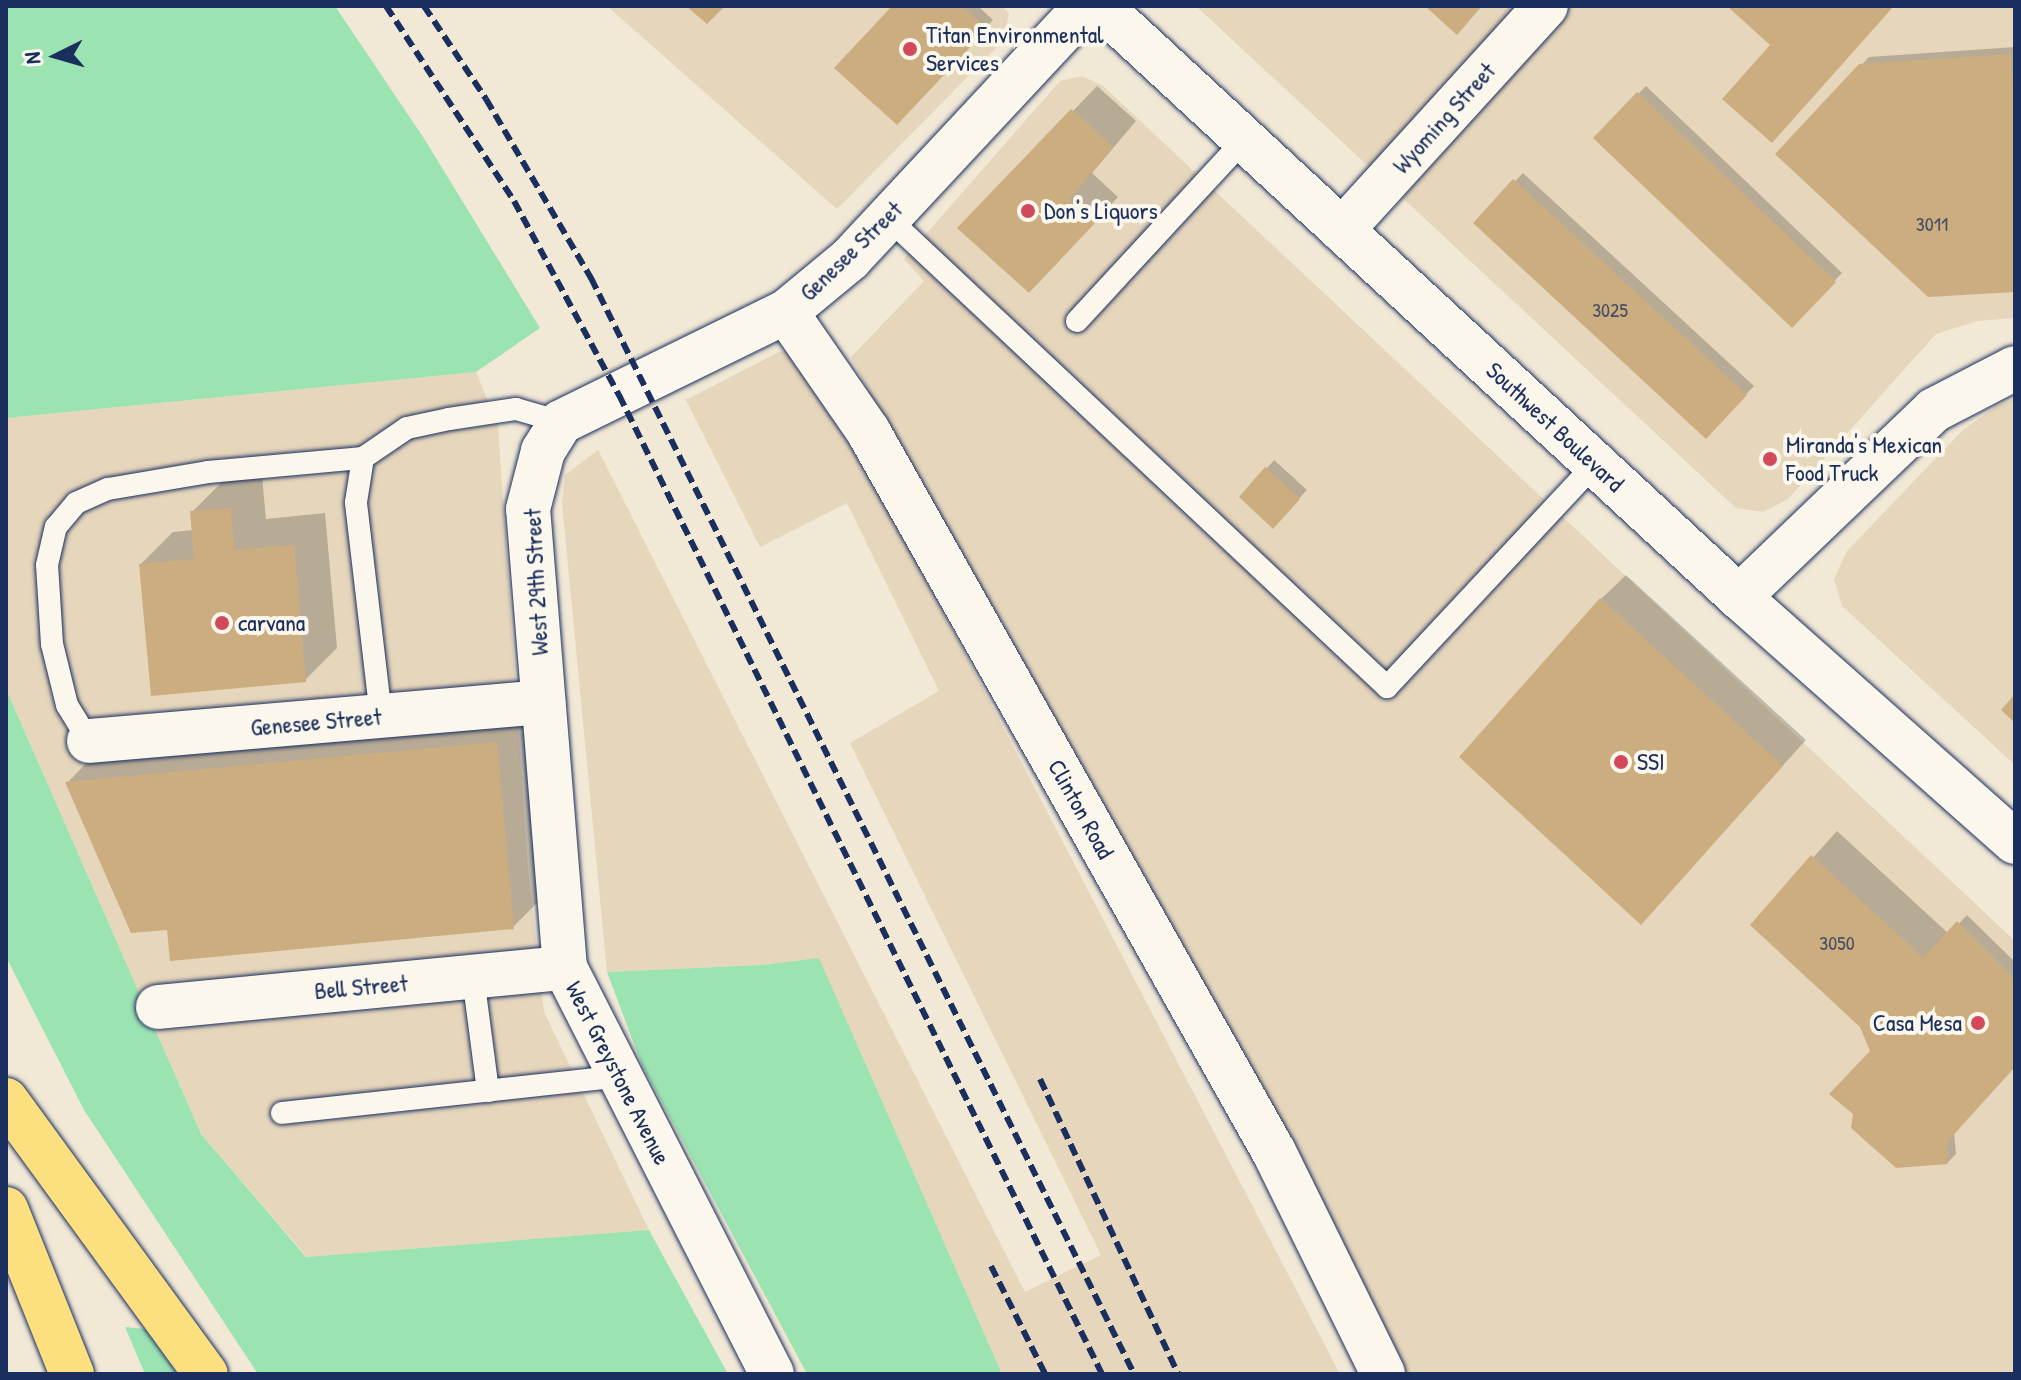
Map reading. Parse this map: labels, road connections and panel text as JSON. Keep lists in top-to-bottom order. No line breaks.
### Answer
{"streets":{"street":["Wyoming Street","Genesee Street","Southwest Boulevard","West 29th Street","Clinton Road","Bell Street","West Greystone Avenue"]},"crossings":[["Wyoming Street","Southwest Boulevard"],["Genesee Street","West 29th Street"],["Genesee Street","Clinton Road"],["Genesee Street","West Greystone Avenue"],["West 29th Street","West Greystone Avenue"],["Bell Street","West Greystone Avenue"]],"places":["Titan Environmental Services","Don's Liquors","Miranda's Mexican Food Truck","carvana","SSI","Casa Mesa"],"house_numbers":["3011","3025","3050"],"north":"left"}
